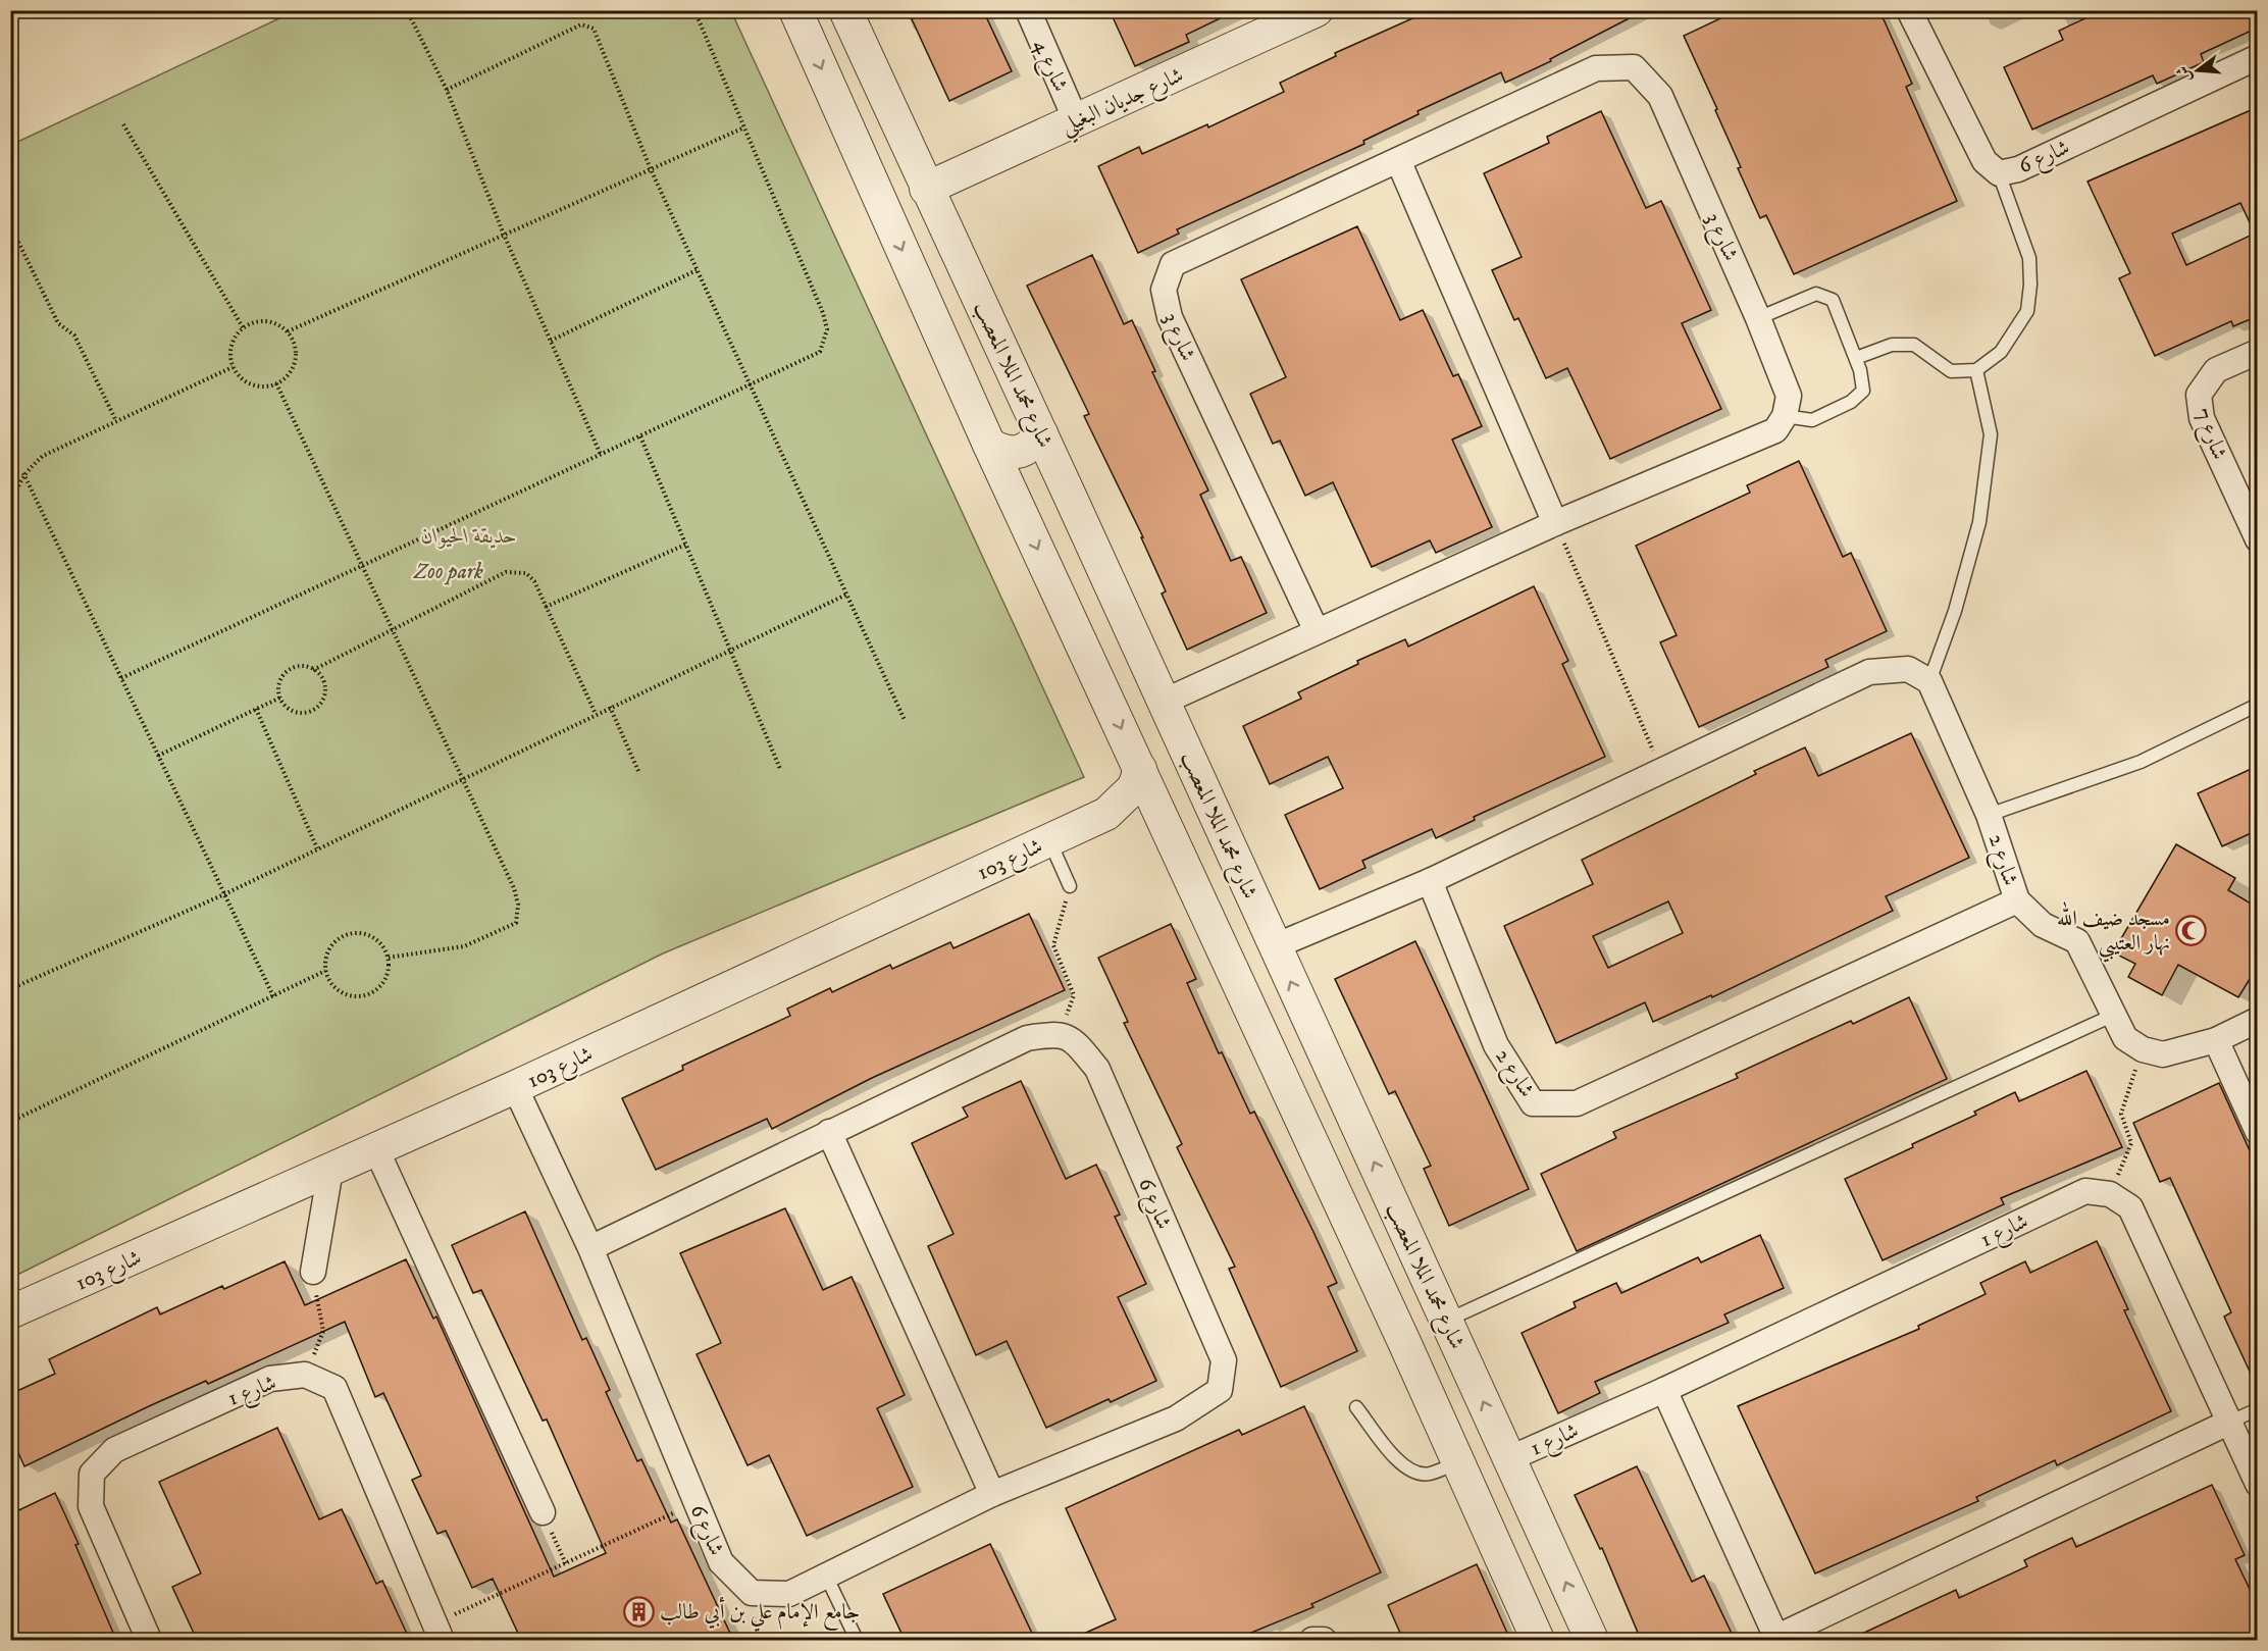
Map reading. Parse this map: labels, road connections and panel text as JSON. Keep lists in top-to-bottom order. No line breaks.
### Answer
{"streets":{"street":["شارع 4","شارع جديان البغيلي","شارع 6","شارع 3","شارع محمد الملا المعصب","شارع 7","شارع 103","شارع 2","شارع 1"]},"crossings":[["شارع 4","شارع جديان البغيلي"],["شارع جديان البغيلي","شارع محمد الملا المعصب"],["شارع 6","شارع 103"],["شارع محمد الملا المعصب","شارع 1"]],"parks":["حديقة الحيوان","Zoo park"],"places":{"mosque":["مسجد ضيف الله نهار العتيبي"],"building":["جامع الإمام علي بن أبي طالب"]},"north":"left"}
